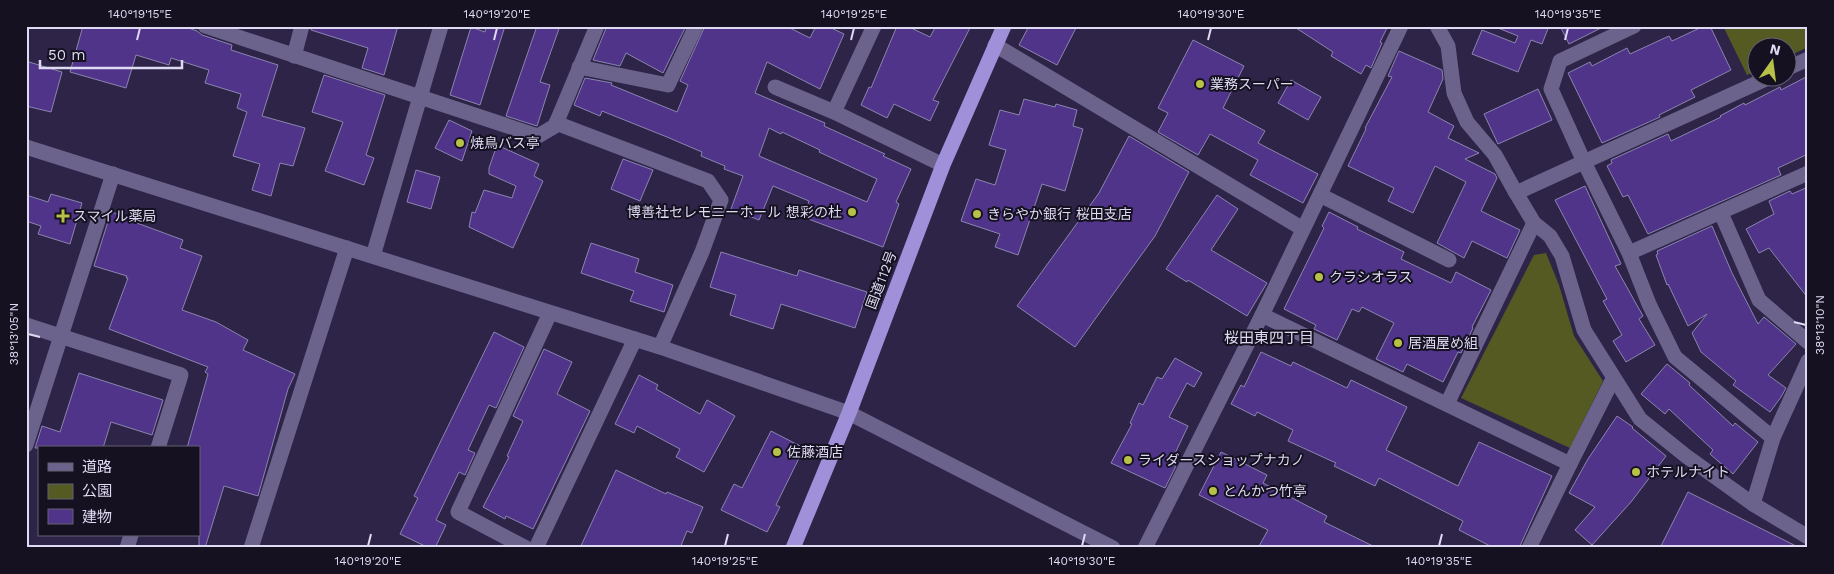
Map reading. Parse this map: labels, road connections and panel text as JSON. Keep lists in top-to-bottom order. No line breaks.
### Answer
{"streets":{"highway":["国道112号"]},"districts":["桜田東四丁目"],"places":{"other":["業務スーパー","焼鳥バス亭","博善社セレモニーホール 想彩の杜","きらやか銀行 桜田支店","クラシオラス","居酒屋め組","佐藤酒店","ライダースショップナカノ","ホテルナイト","とんかつ竹亭"],"health":["スマイル薬局"]},"legend":["道路","公園","建物"],"scale_bar":"50 m","north":"top","coordinates":["140°19'15\"E","140°19'20\"E","140°19'25\"E","140°19'30\"E","140°19'35\"E","38°13'10\"N","38°13'05\"N"]}
